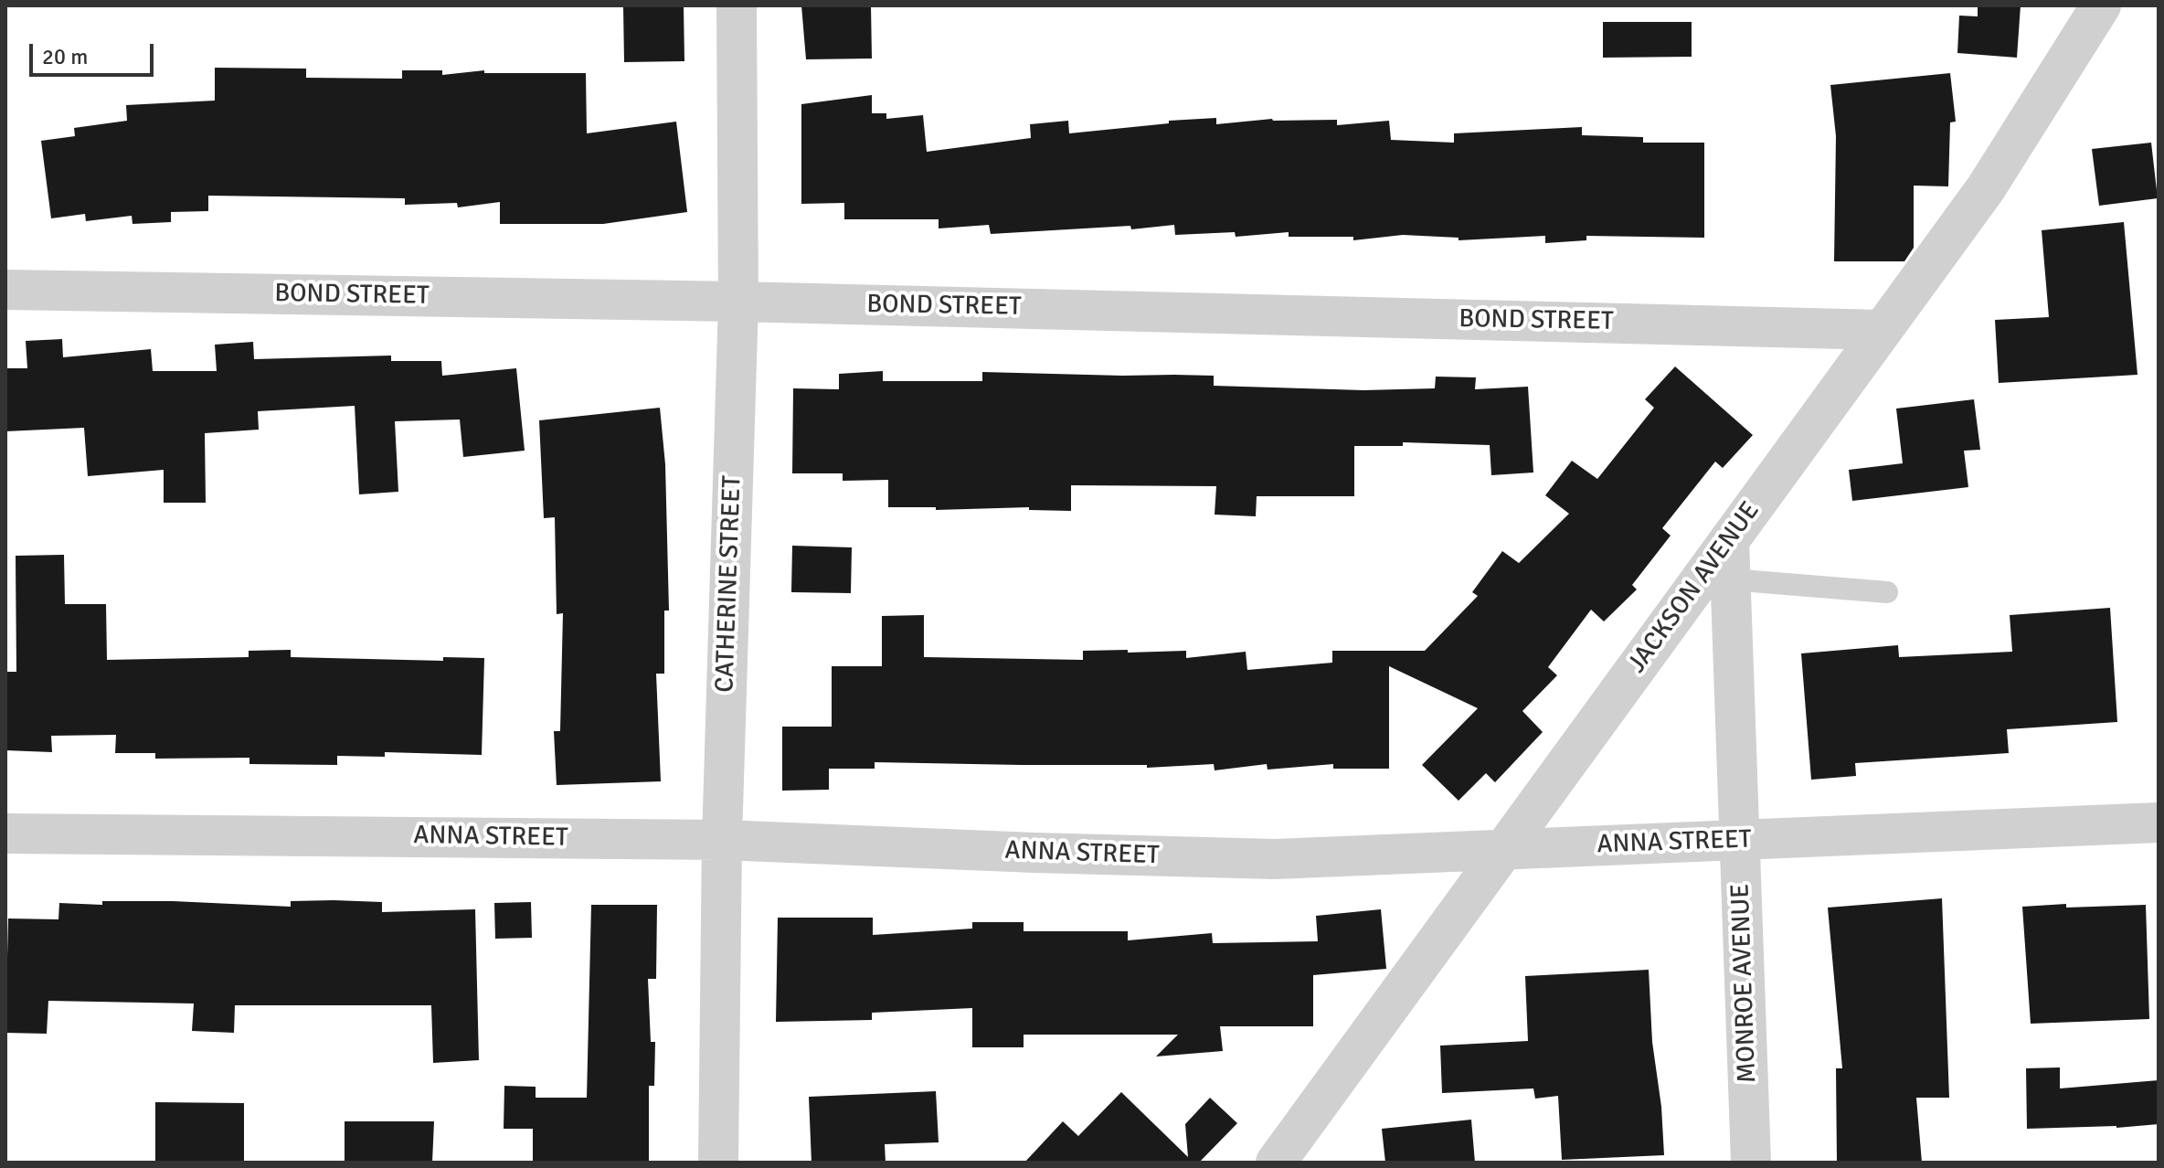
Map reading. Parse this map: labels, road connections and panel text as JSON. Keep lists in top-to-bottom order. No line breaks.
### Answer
{"streets":{"street":["BOND STREET","CATHERINE STREET","JACKSON AVENUE","ANNA STREET","MONROE AVENUE"]},"crossings":[["BOND STREET","CATHERINE STREET"],["BOND STREET","JACKSON AVENUE"],["CATHERINE STREET","ANNA STREET"],["JACKSON AVENUE","ANNA STREET"],["JACKSON AVENUE","MONROE AVENUE"],["ANNA STREET","MONROE AVENUE"]],"scale_bar":"20 m"}
